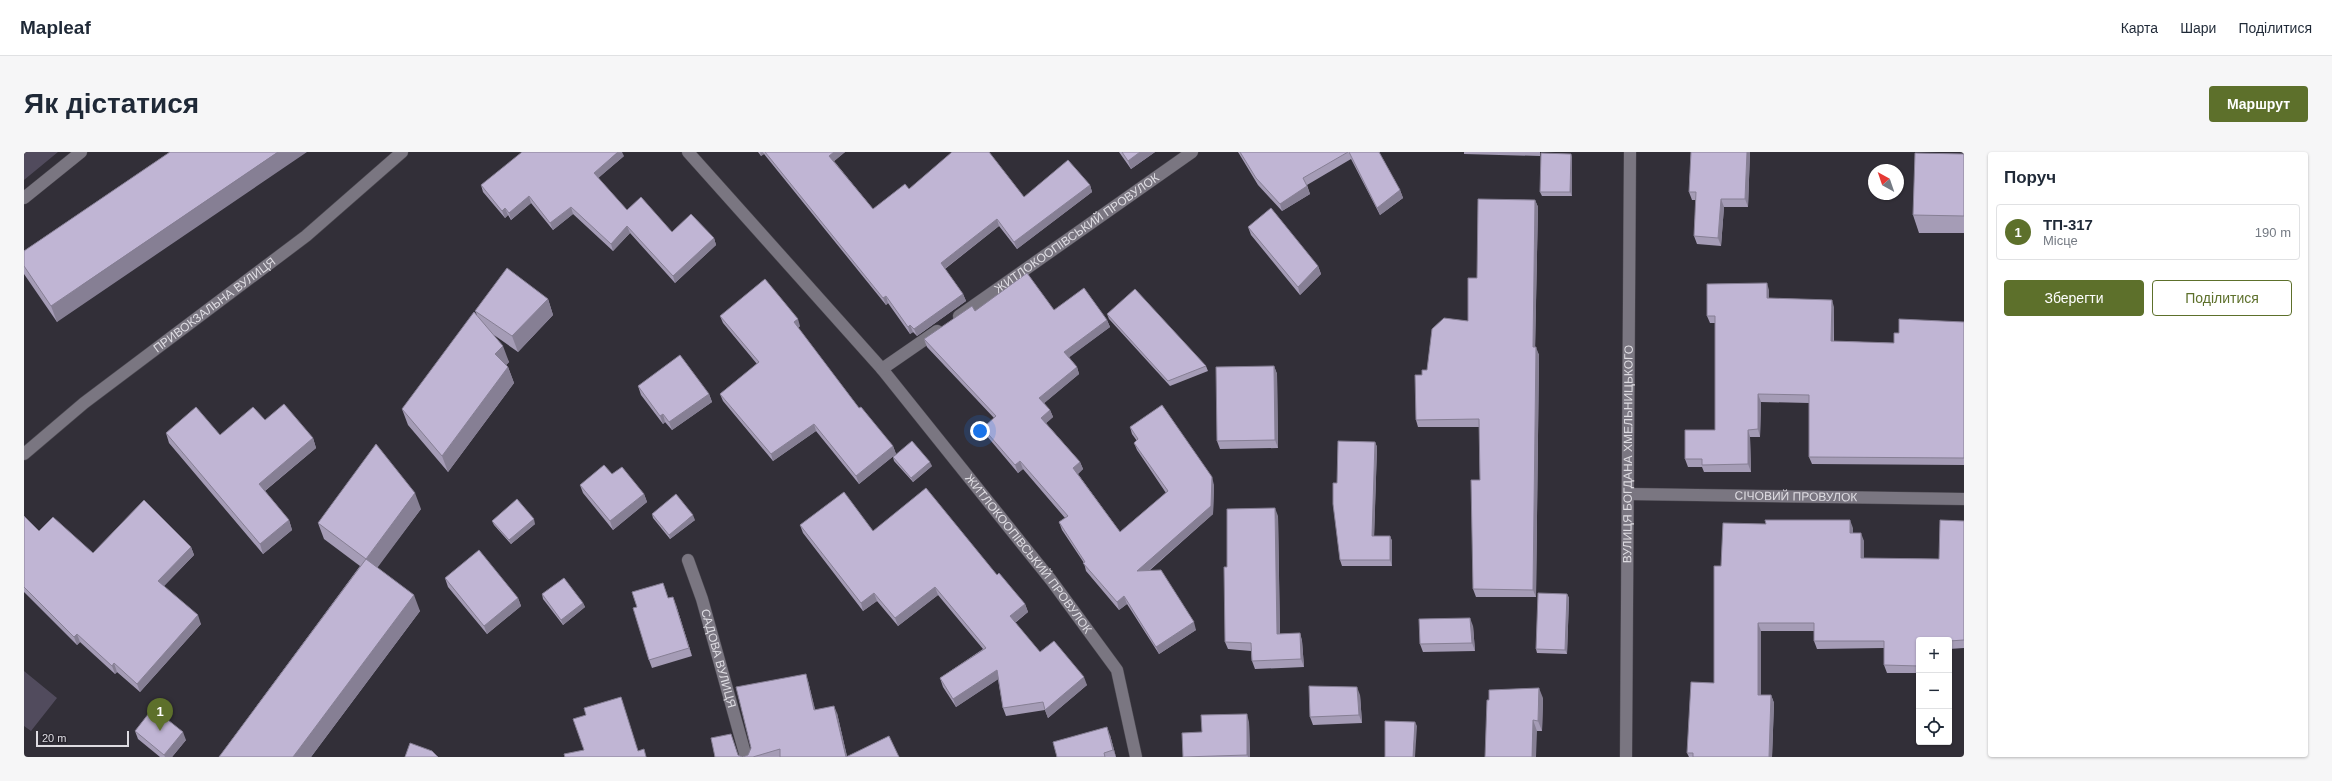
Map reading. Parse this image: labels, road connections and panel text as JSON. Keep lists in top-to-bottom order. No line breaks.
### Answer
{"streets":{"street":["ЖИТЛОКООПІВСЬКИЙ ПРОВУЛОК","ПРИВОКЗАЛЬНА ВУЛИЦЯ","ВУЛИЦЯ БОГДАНА ХМЕЛЬНИЦЬКОГО","СІЧОВИЙ ПРОВУЛОК","САДОВА ВУЛИЦЯ"]},"crossings":[["ВУЛИЦЯ БОГДАНА ХМЕЛЬНИЦЬКОГО","СІЧОВИЙ ПРОВУЛОК"]],"scale_bar":"20 m","north":"top left","page":{"header":"Mapleaf","nav":["Карта","Шари","Поділитися"],"buttons":["Маршрут",["Зберегти","Поділитися"]],"title":"Як дістатися","heading":"Поруч","list":[{"mark":"1","name":"ТП-317","note":"Місце","value":"190 m"}],"map_buttons":["+","−"],"pins":"1","scale":"20 m"}}
